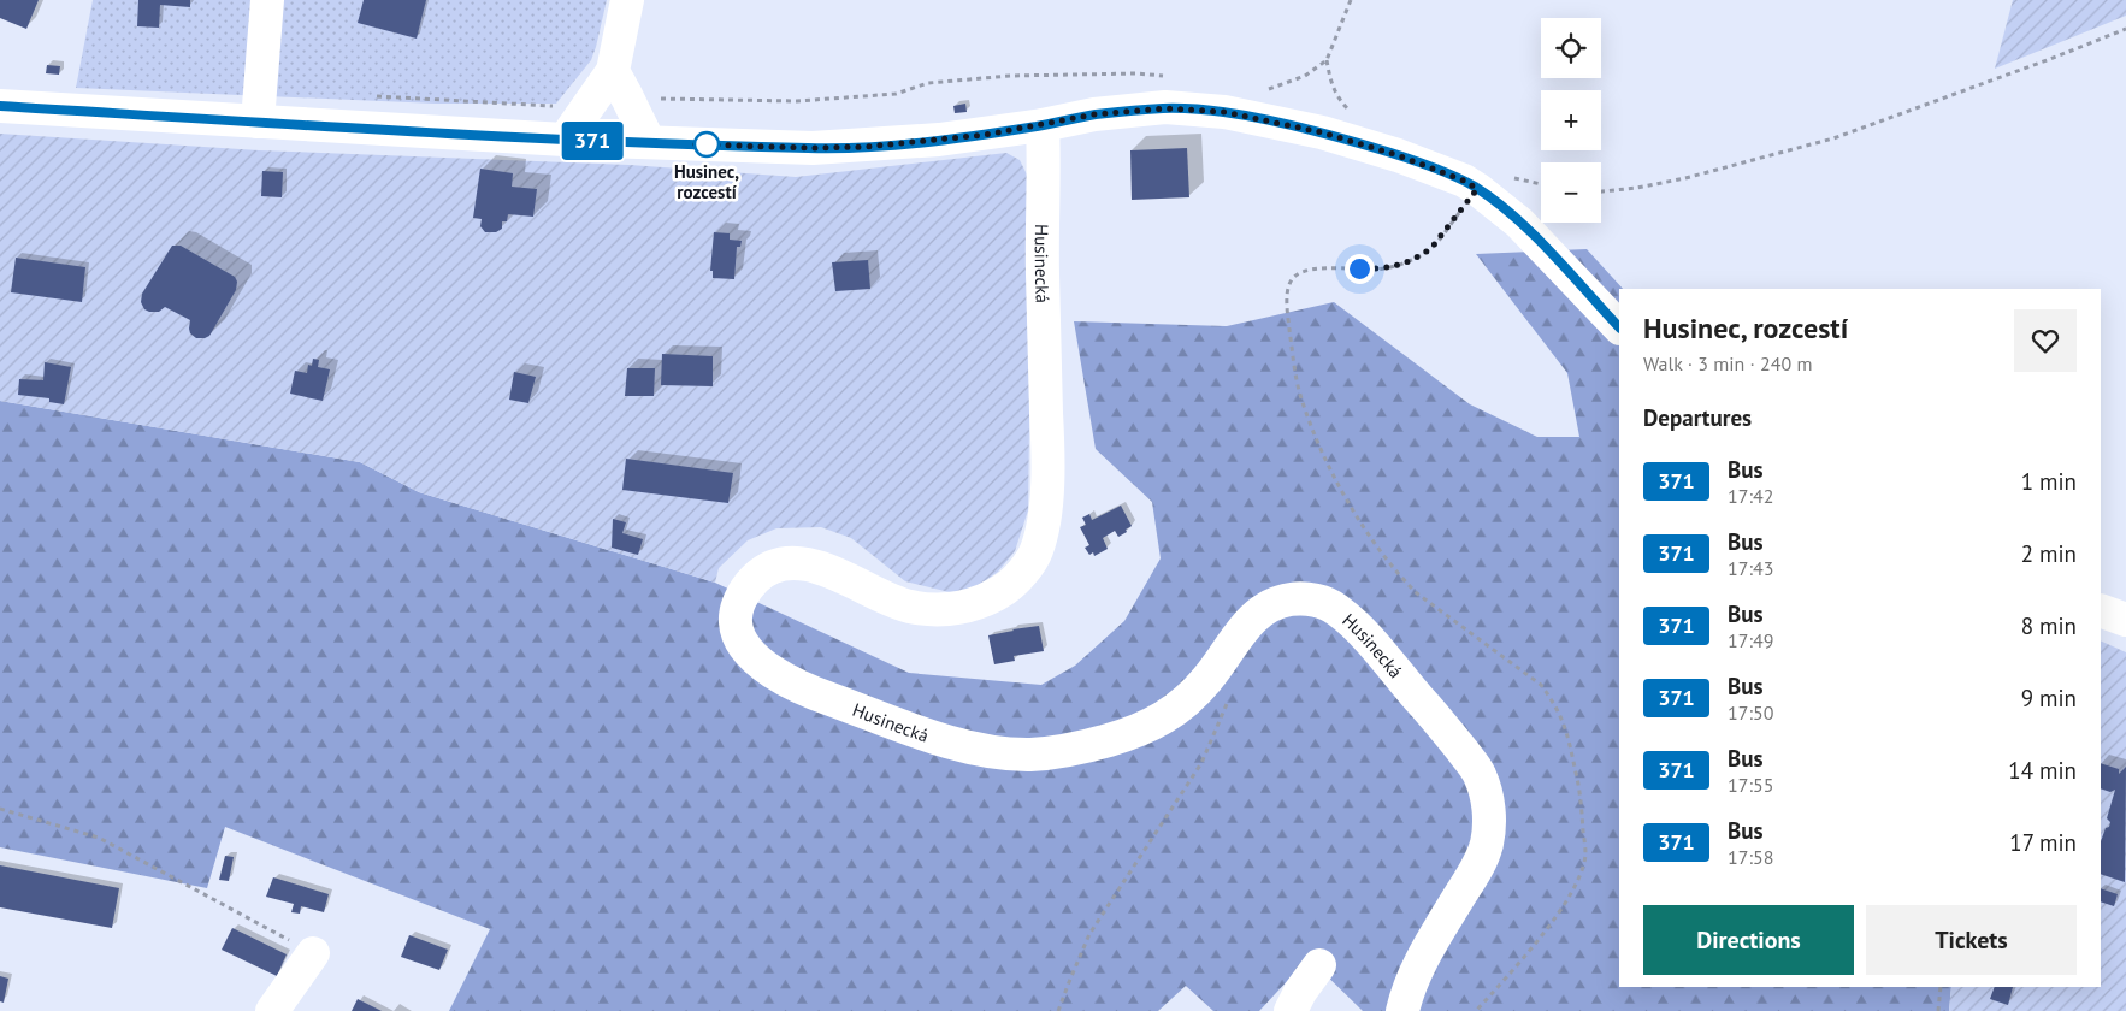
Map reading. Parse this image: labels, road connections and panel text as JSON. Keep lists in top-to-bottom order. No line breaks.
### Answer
{"streets":{"street":["Husinecká"]},"places":["Husinec, rozcestí"],"lines":["bus line 371"],"page":{"on_map":"371","map_buttons":["+","−"],"heading":[["Husinec, rozcestí","Walk · 3 min · 240 m"],"Departures"],"list":[{"mark":"371","name":"Bus","note":"17:42","value":"1 min"},{"mark":"371","name":"Bus","note":"17:43","value":"2 min"},{"mark":"371","name":"Bus","note":"17:49","value":"8 min"},{"mark":"371","name":"Bus","note":"17:50","value":"9 min"},{"mark":"371","name":"Bus","note":"17:55","value":"14 min"},{"mark":"371","name":"Bus","note":"17:58","value":"17 min"}],"buttons":["Directions","Tickets"]}}
